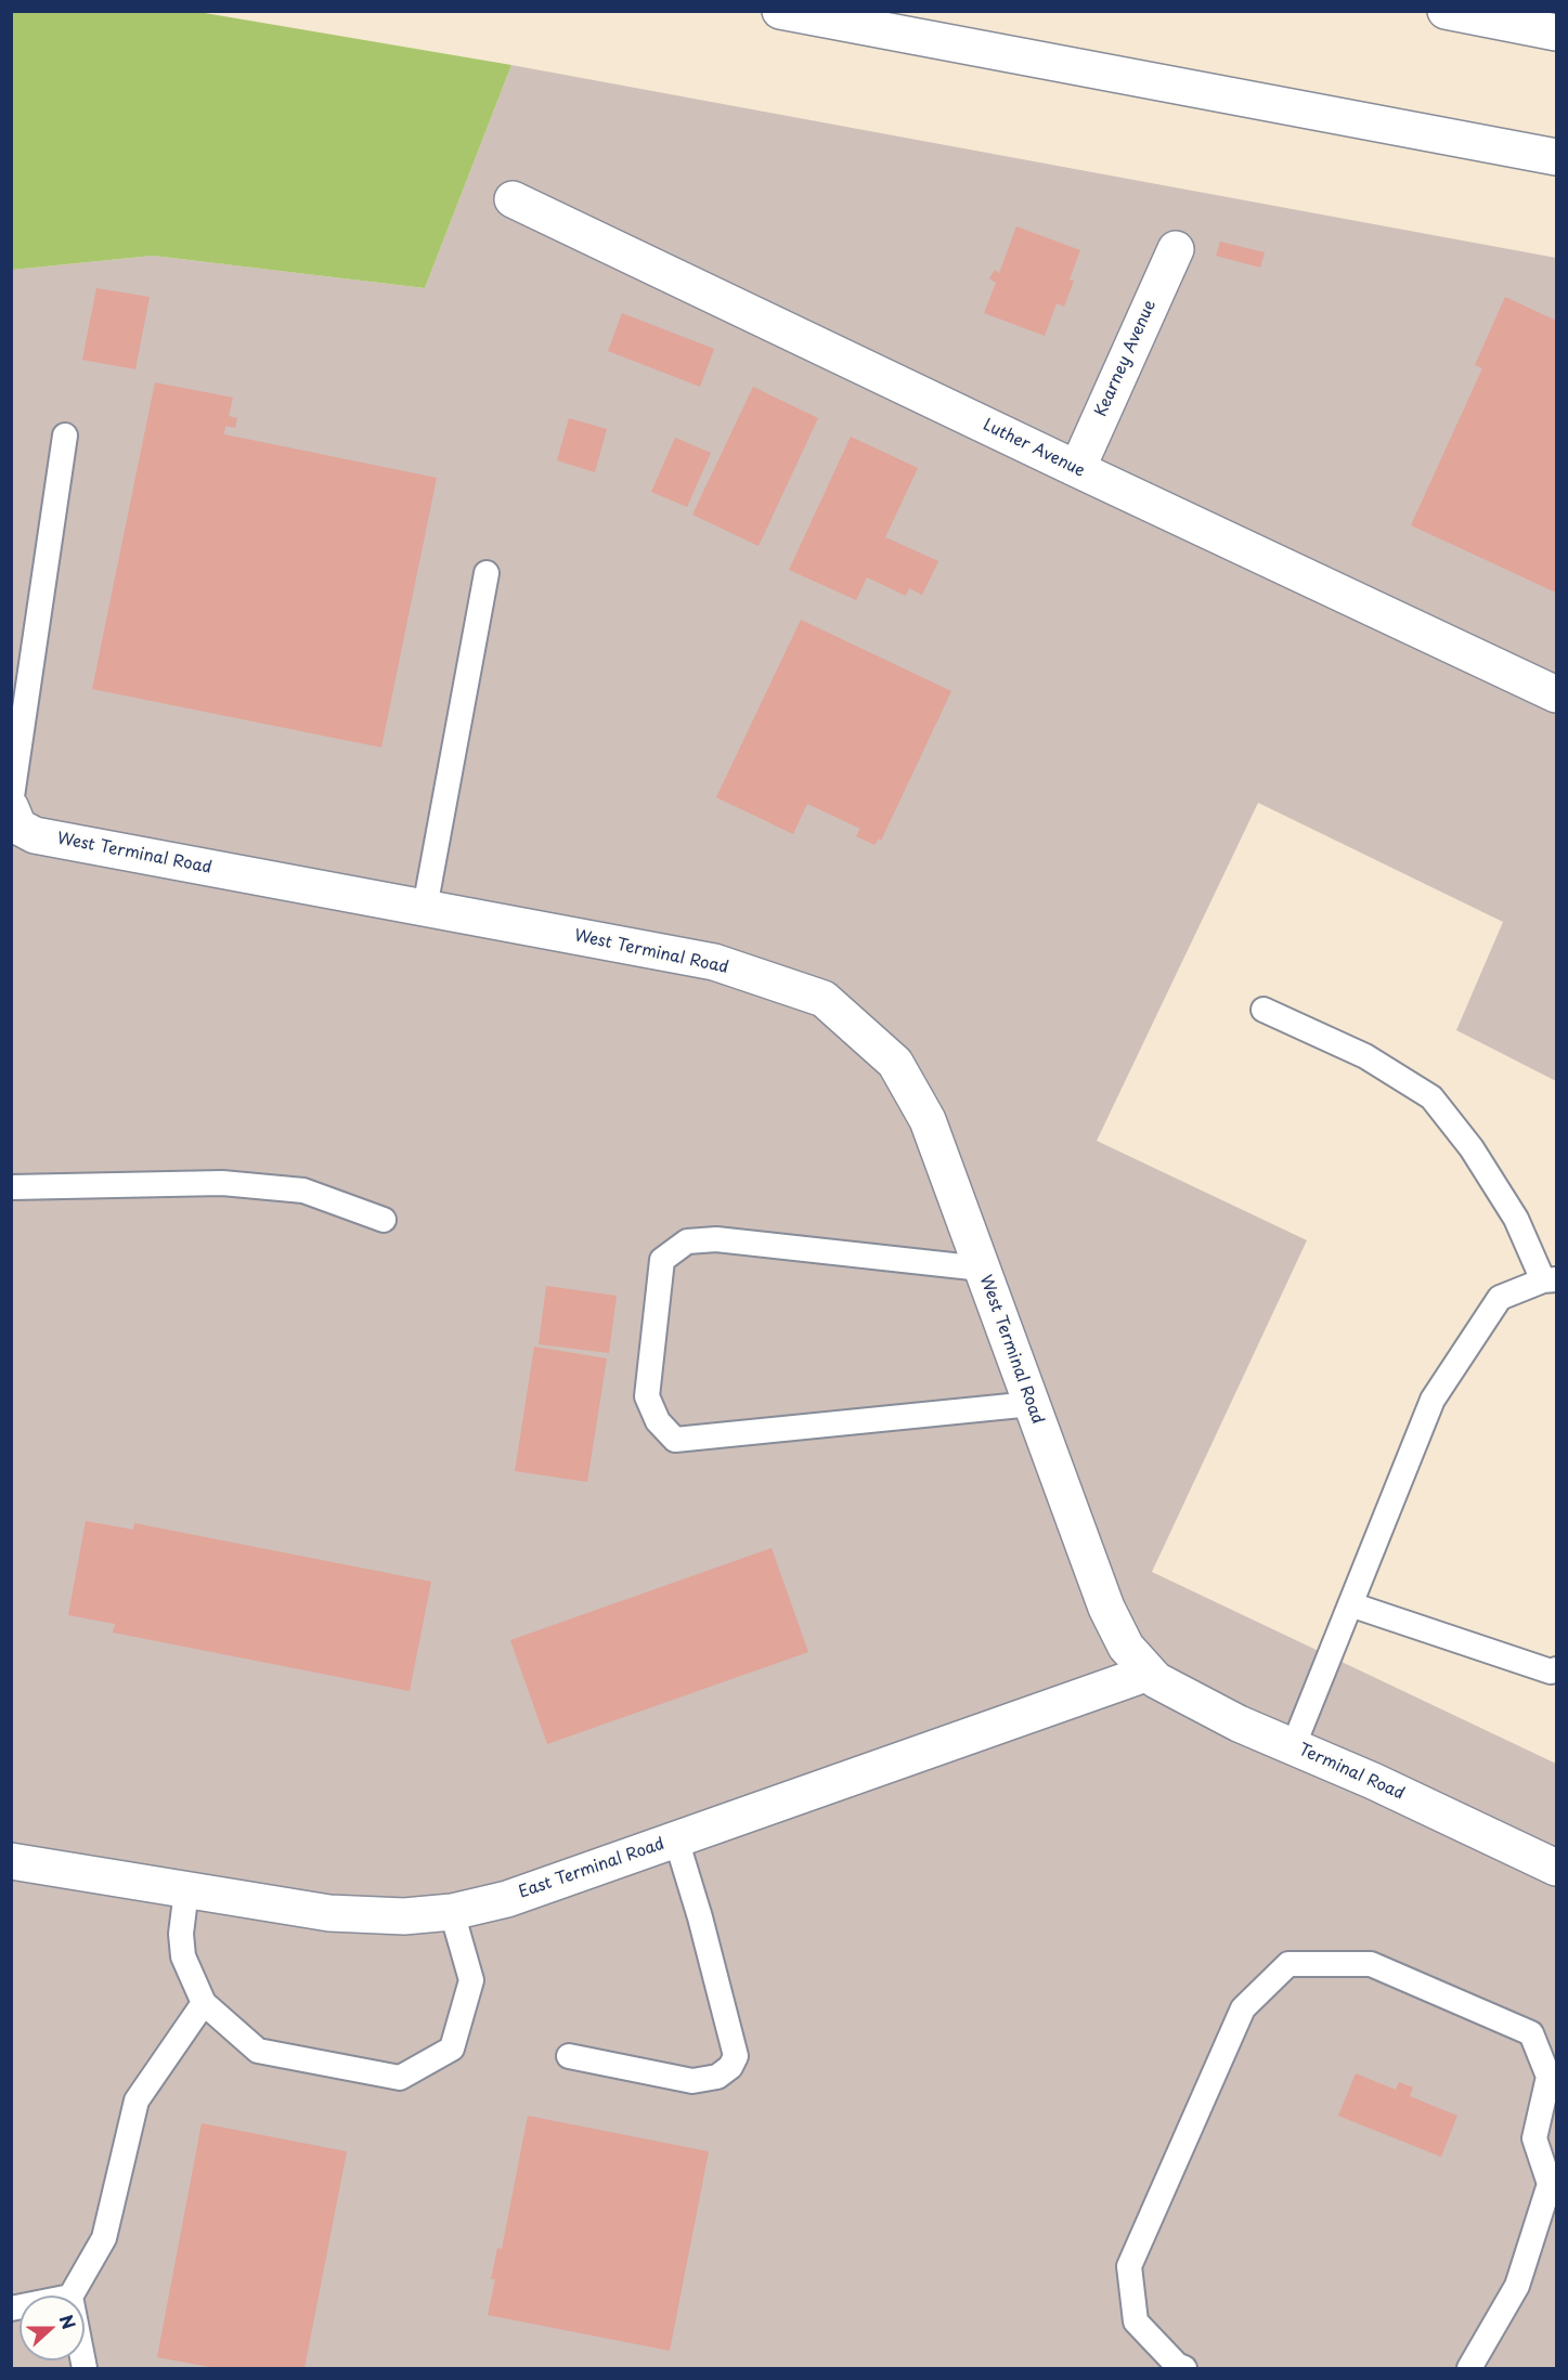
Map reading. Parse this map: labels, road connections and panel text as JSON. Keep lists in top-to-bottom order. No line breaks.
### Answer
{"streets":{"main road":["Kearney Avenue","Luther Avenue","West Terminal Road","Terminal Road","East Terminal Road"]},"crossings":[["Kearney Avenue","Luther Avenue"],["West Terminal Road","Terminal Road"],["West Terminal Road","East Terminal Road"],["Terminal Road","East Terminal Road"]],"north":"right"}
